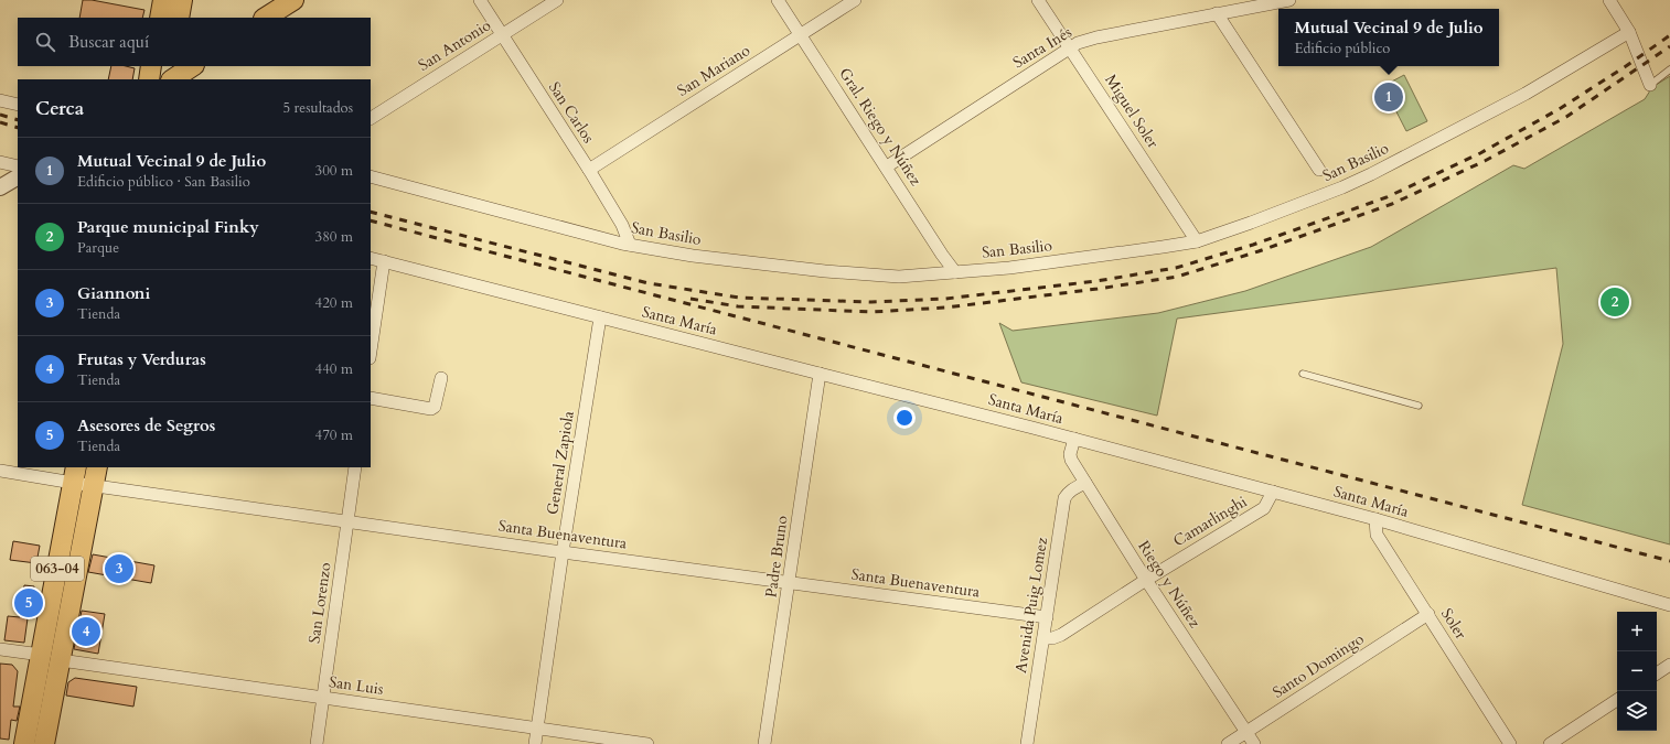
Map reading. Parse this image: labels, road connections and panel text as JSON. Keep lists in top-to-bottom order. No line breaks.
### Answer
{"streets":{"main road":["063-04"],"street":["San Antonio","Santa Inés","San Mariano","Miguel Soler","San Carlos","Gral. Riego y Núñez","San Basilio","Santa María","General Zapiola","Camarlinghi","Santa Buenaventura","Padre Bruno","Riego y Núñez","San Lorenzo","Avenida Puig Lomez","Soler","Santo Domingo","San Luis"]},"crossings":[["San Antonio","San Carlos"],["Santa Inés","Miguel Soler"],["Santa Inés","Gral. Riego y Núñez"],["San Mariano","San Carlos"],["San Mariano","Gral. Riego y Núñez"],["Miguel Soler","San Basilio"],["San Carlos","San Basilio"],["Gral. Riego y Núñez","San Basilio"],["Santa María","General Zapiola"],["Santa María","Camarlinghi"],["Santa María","Padre Bruno"],["Santa María","Riego y Núñez"],["Santa María","Soler"],["General Zapiola","Santa Buenaventura"],["General Zapiola","San Luis"],["Camarlinghi","Riego y Núñez"],["Camarlinghi","Avenida Puig Lomez"],["Santa Buenaventura","Padre Bruno"],["Santa Buenaventura","063-04"],["Santa Buenaventura","San Lorenzo"],["Santa Buenaventura","Avenida Puig Lomez"],["063-04","San Luis"],["Riego y Núñez","Avenida Puig Lomez"],["Riego y Núñez","Santo Domingo"],["San Lorenzo","San Luis"],["Soler","Santo Domingo"]],"page":{"popup":["Mutual Vecinal 9 de Julio","Edificio público"],"search":"Buscar aquí","heading":["Cerca","5 resultados"],"pins":["1","2","3","5","4"],"list":[{"mark":"1","name":"Mutual Vecinal 9 de Julio","note":"Edificio público · San Basilio","value":"300 m"},{"mark":"2","name":"Parque municipal Finky","note":"Parque","value":"380 m"},{"mark":"3","name":"Giannoni","note":"Tienda","value":"420 m"},{"mark":"4","name":"Frutas y Verduras","note":"Tienda","value":"440 m"},{"mark":"5","name":"Asesores de Segros","note":"Tienda","value":"470 m"}],"map_buttons":["+","−"]}}
